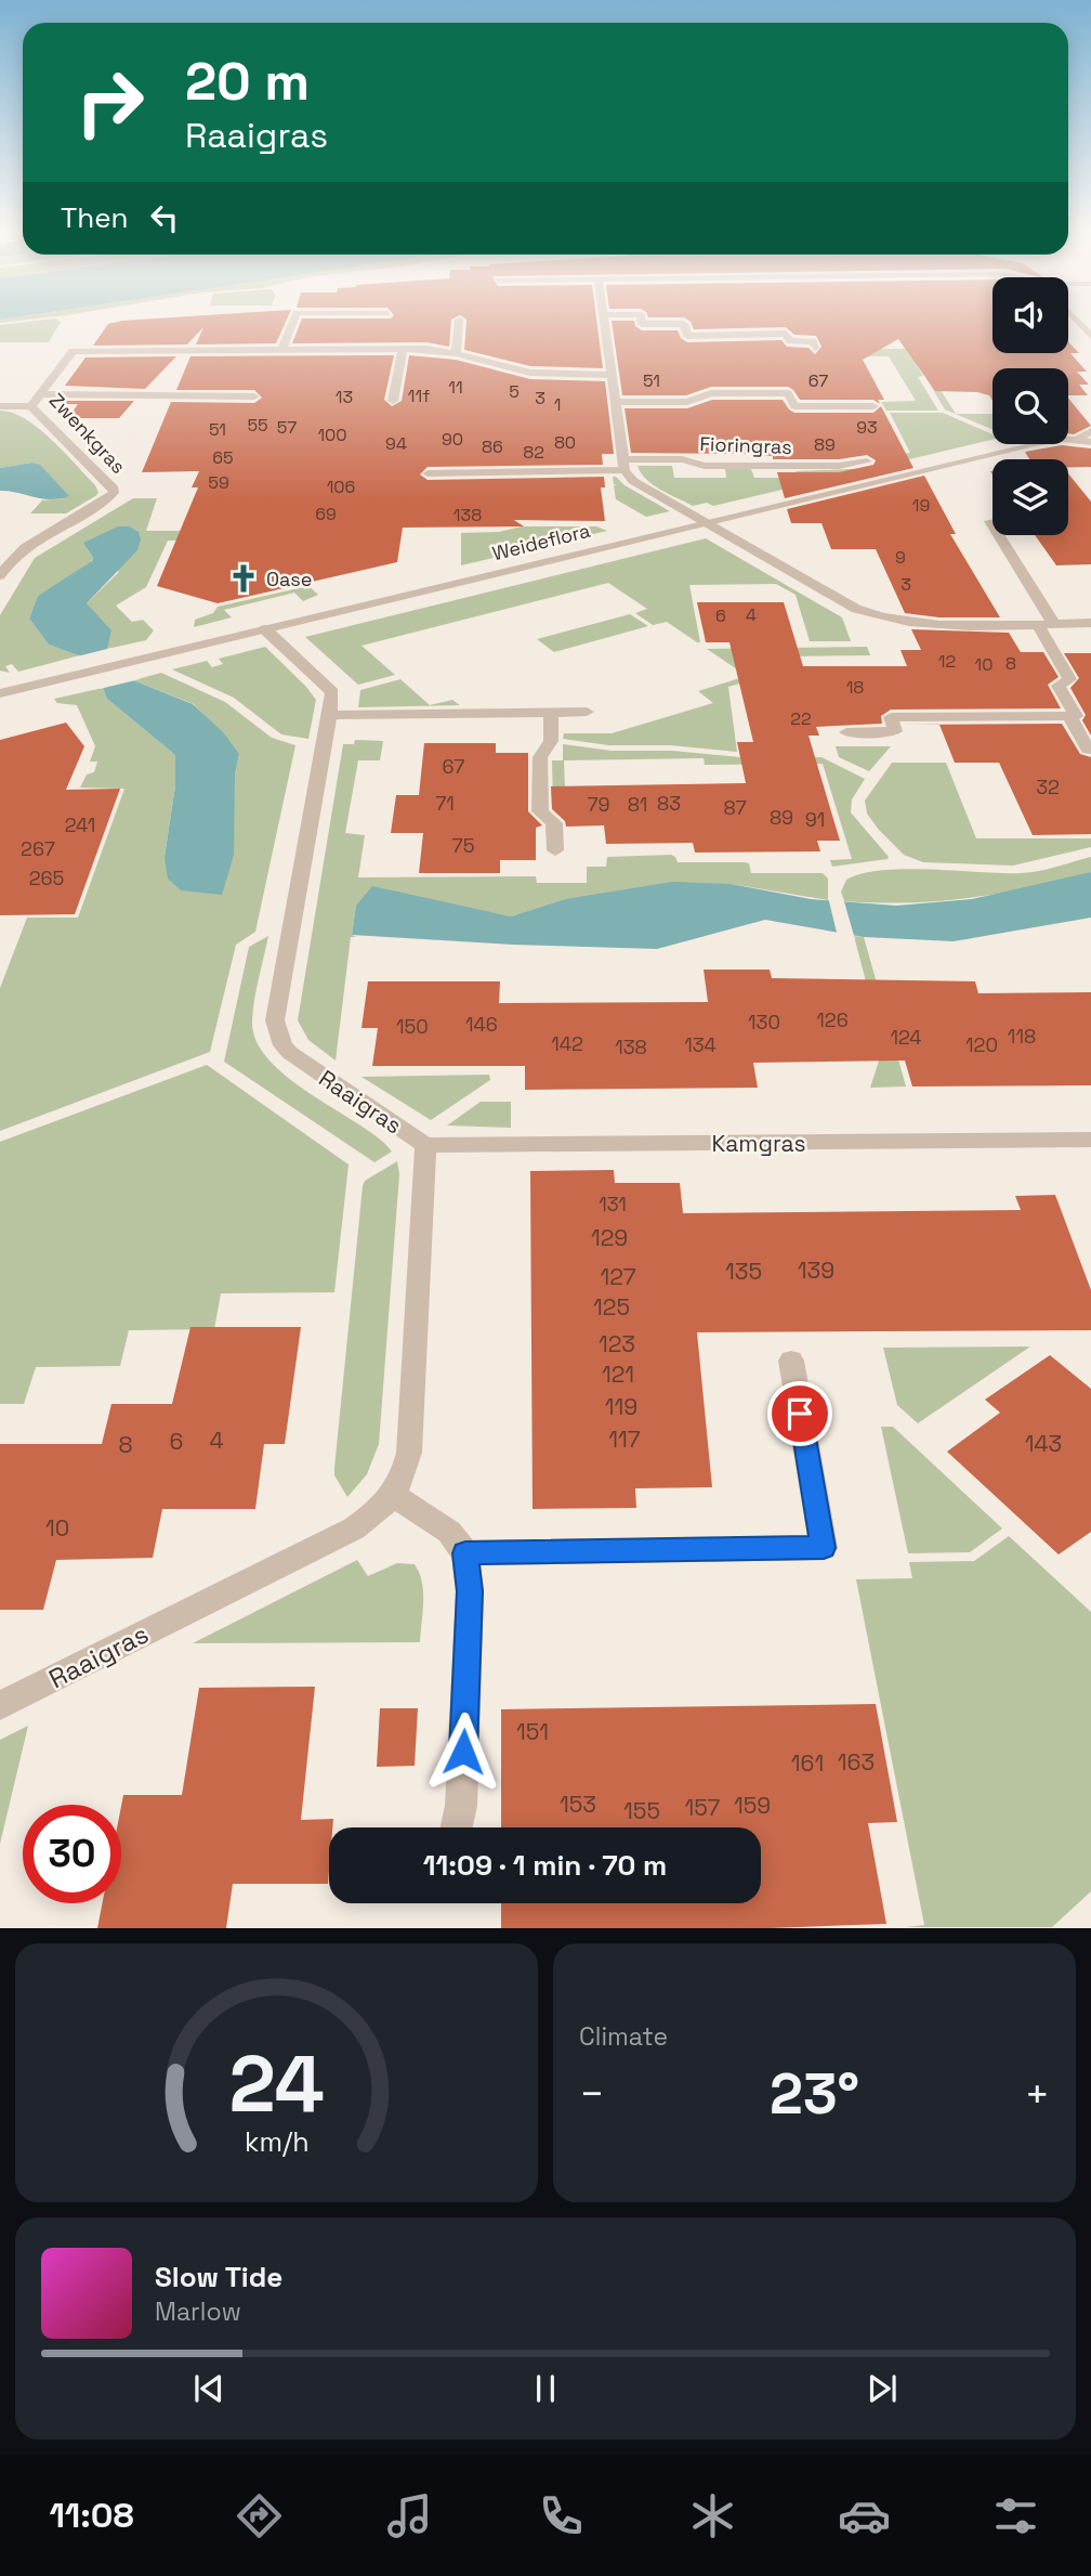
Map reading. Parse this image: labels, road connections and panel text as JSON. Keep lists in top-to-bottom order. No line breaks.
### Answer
{"streets":{"street":["Zwenkgras","Fioringras","Weideflora","Raaigras","Kamgras"]},"crossings":[["Weideflora","Raaigras"],["Raaigras","Kamgras"]],"places":{"church":["Oase"]},"house_numbers":["51","67","11","5","11f","13","3","1","55","57","93","51","100","90","80","94","89","86","82","65","59","106","19","69","138","9","3","4","6","12","8","10","18","22","67","32","71","83","79","81","87","89","91","241","75","267","265","126","130","146","150","118","124","142","134","120","138","131","129","139","135","127","125","123","121","119","117","4","6","143","8","10","151","163","161","153","159","157","155"],"page":{"turn":["20 m","Raaigras"],"then":"Then","limit":"30","trip":"11:09 · 1 min · 70 m","tile":"Climate","heat":["−","23°","+"],"song":["Slow Tide","Marlow"],"tabs":"11:08","gauge":["24","km/h"]}}
